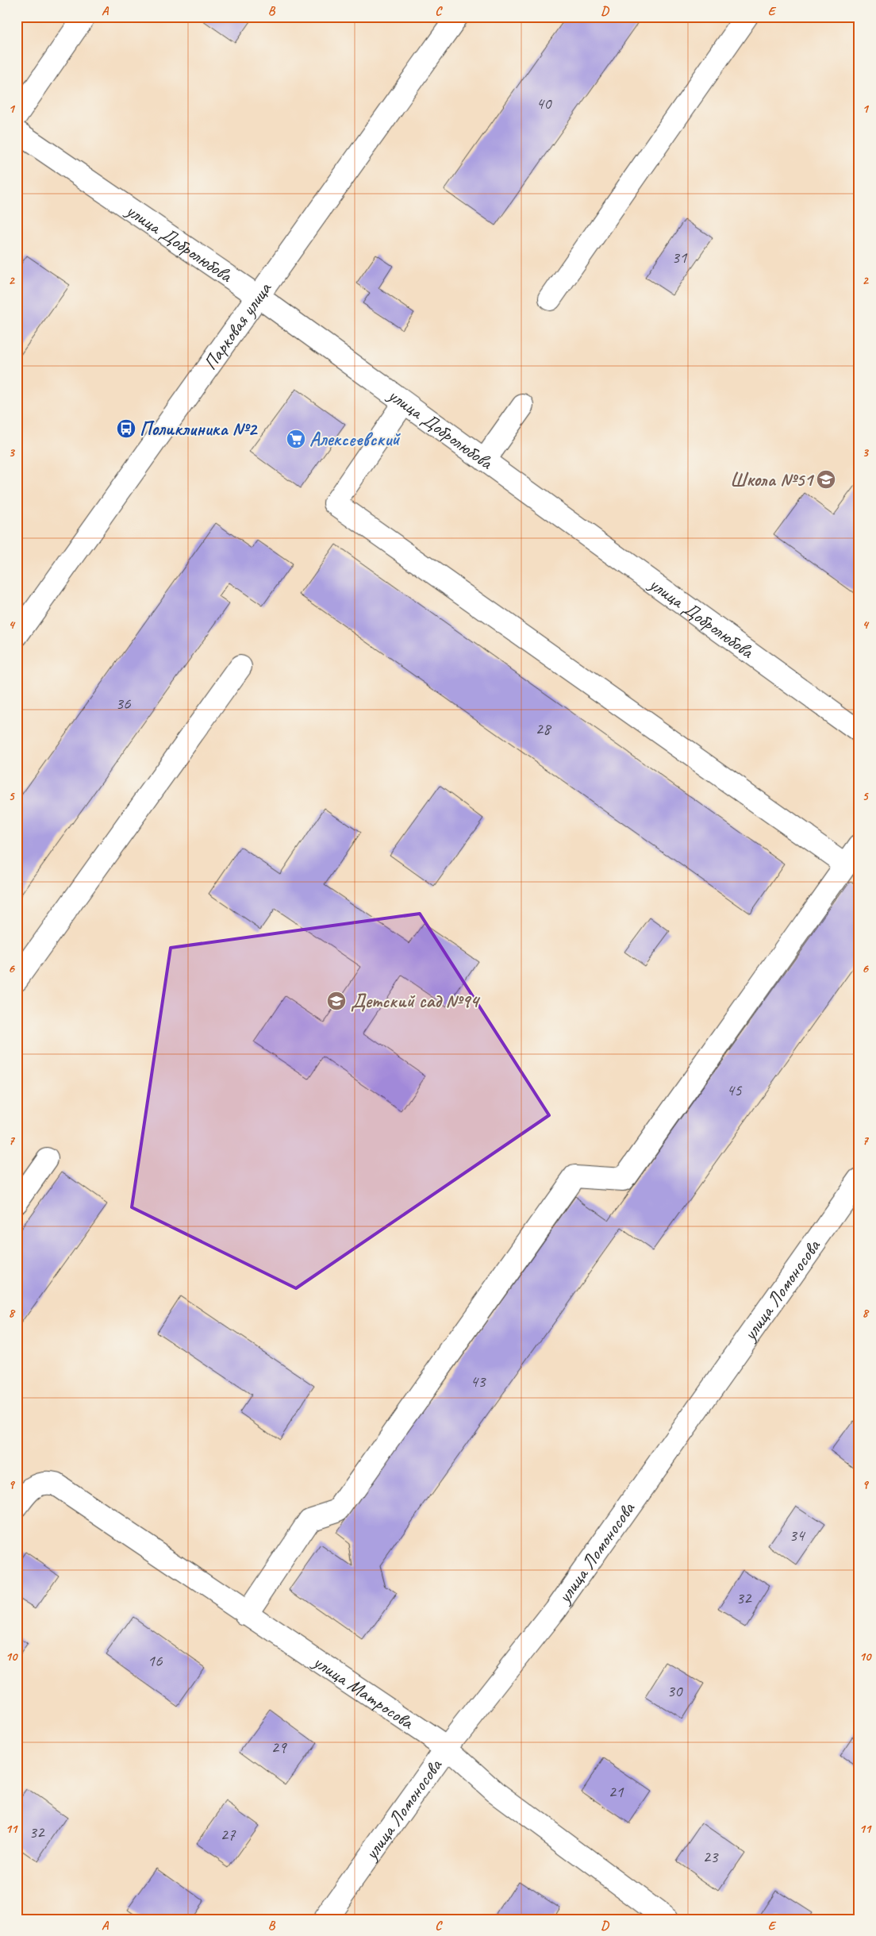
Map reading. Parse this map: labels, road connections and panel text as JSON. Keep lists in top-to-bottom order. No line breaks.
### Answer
{"streets":{"street":["улица Добролюбова","Парковая улица","улица Ломоносова","улица Матросова"]},"crossings":[["улица Добролюбова","Парковая улица"],["улица Ломоносова","улица Матросова"]],"places":{"bus stop":["Поликлиника №2"],"supermarket":["Алексеевский"],"school or university":["Школа №51","Детский сад №94"]},"house_numbers":["40","31","36","28","45","43","34","32","16","30","29","21","32","27","23"],"grid":{"columns":["A","B","C","D","E"],"rows":["1","2","3","4","5","6","7","8","9","10","11"]}}
